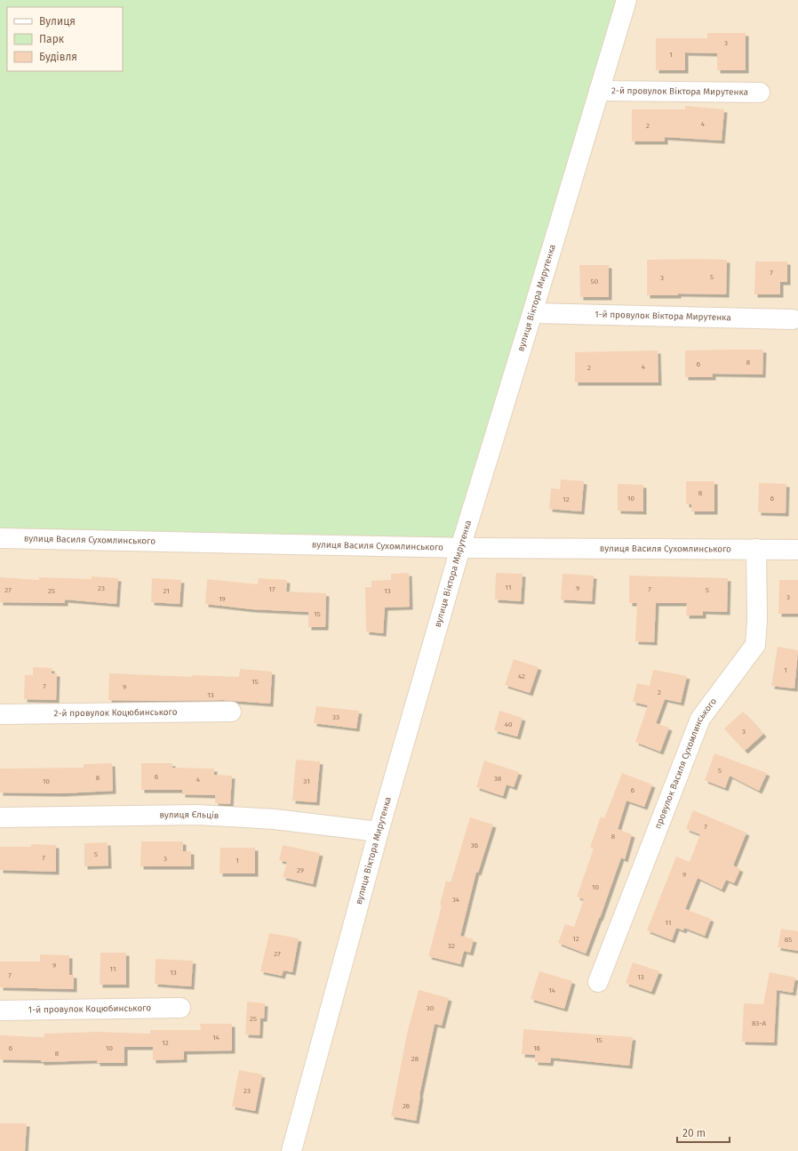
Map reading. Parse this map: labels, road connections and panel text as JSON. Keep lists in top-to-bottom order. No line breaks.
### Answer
{"streets":{"street":["2-й провулок Віктора Мирутенка","вулиця Віктора Мирутенка","1-й провулок Віктора Мирутенка","вулиця Василя Сухомлинського","2-й провулок Коцюбинського","провулок Василя Сухомлинського","вулиця Єльців","1-й провулок Коцюбинського"]},"crossings":[["2-й провулок Віктора Мирутенка","вулиця Віктора Мирутенка"],["вулиця Віктора Мирутенка","1-й провулок Віктора Мирутенка"],["вулиця Віктора Мирутенка","вулиця Василя Сухомлинського"],["вулиця Віктора Мирутенка","вулиця Єльців"],["вулиця Василя Сухомлинського","провулок Василя Сухомлинського"]],"house_numbers":["3","1","4","2","7","5","3","50","8","6","4","2","8","10","6","12","11","23","9","17","7","27","5","25","21","13","3","19","15","1","42","15","7","9","2","13","33","40","3","5","6","8","38","4","10","31","6","7","8","36","5","7","3","1","29","9","10","34","11","12","85","32","27","9","11","13","7","13","14","30","25","83-А","14","15","12","6","10","16","8","28","23","26"],"legend":["Вулиця","Парк","Будівля"],"scale_bar":"20 m"}
